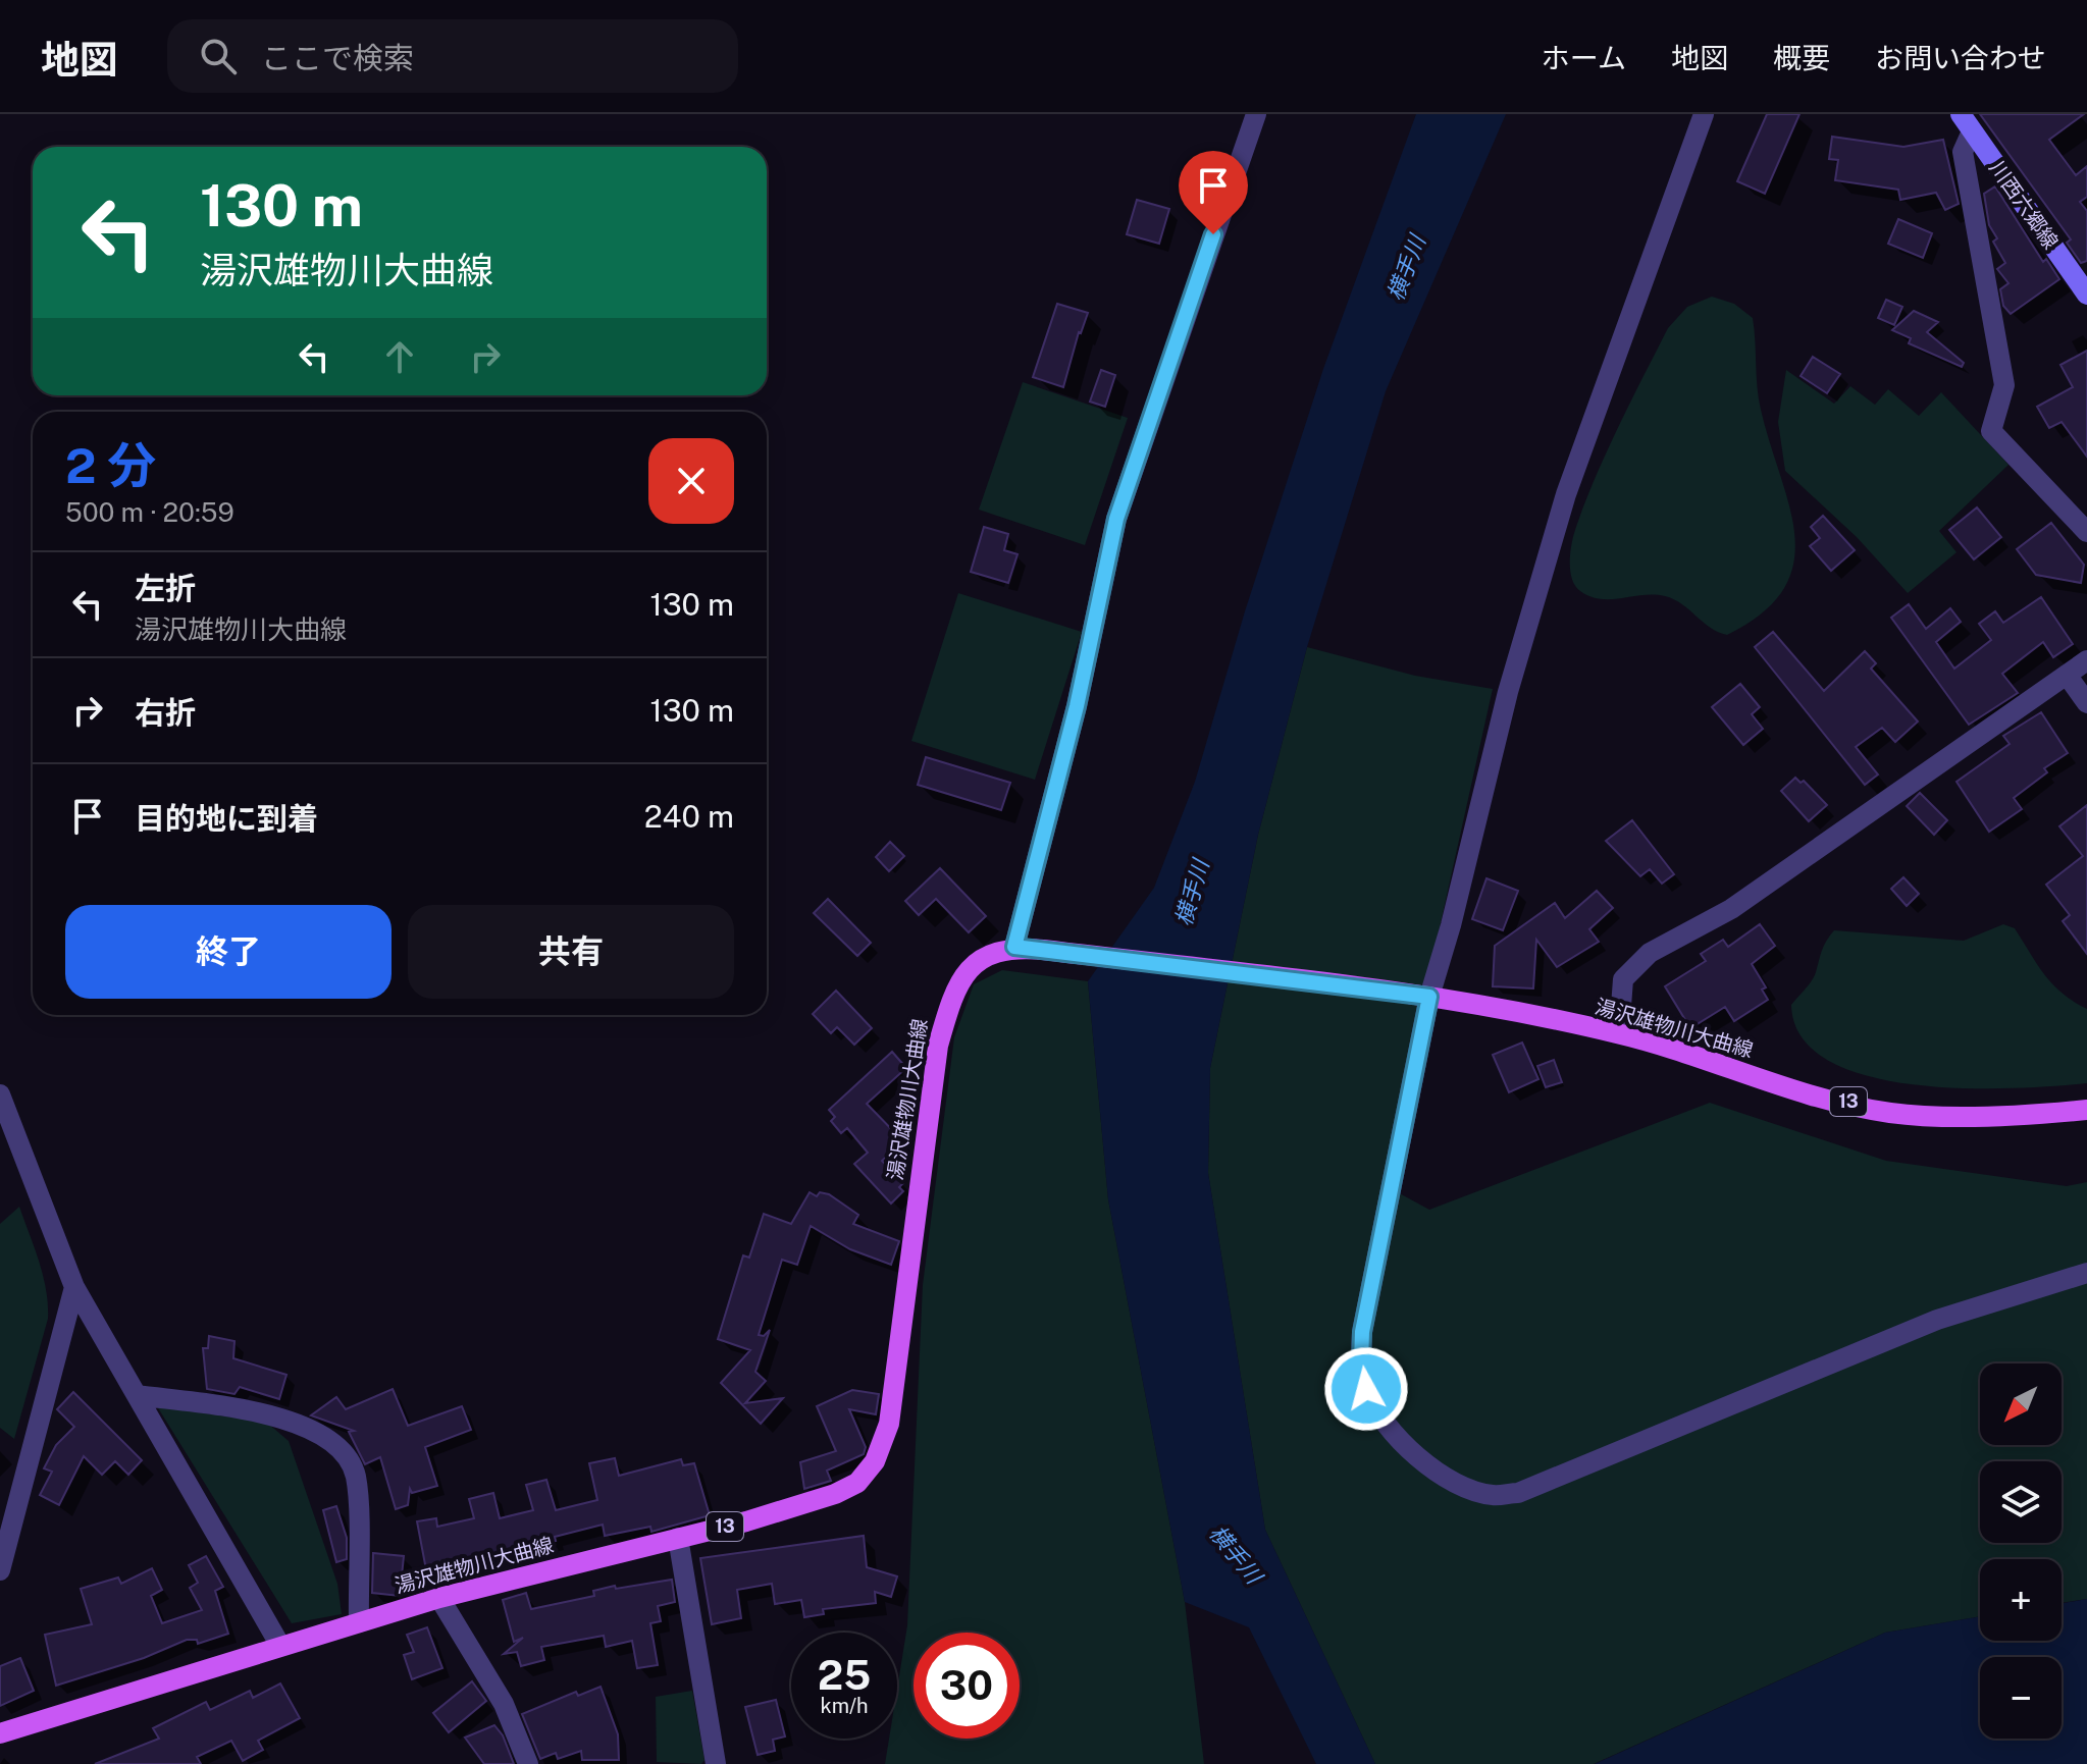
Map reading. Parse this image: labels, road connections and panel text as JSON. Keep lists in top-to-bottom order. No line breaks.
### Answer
{"streets":{"main road":["川西六郷線","湯沢雄物川大曲線","13"]},"water":["横手川"],"north":"bottom left","page":{"header":"地図","search":"ここで検索","nav":["ホーム","地図","概要","お問い合わせ"],"turn":["130 m","湯沢雄物川大曲線"],"heading":["2 分","500 m · 20:59"],"list":[{"name":"左折","note":"湯沢雄物川大曲線","value":"130 m"},{"name":"右折","value":"130 m"},{"name":"目的地に到着","value":"240 m"}],"buttons":["終了","共有"],"map_buttons":["+","−"],"speed":"25 km/h","limit":"30"}}
